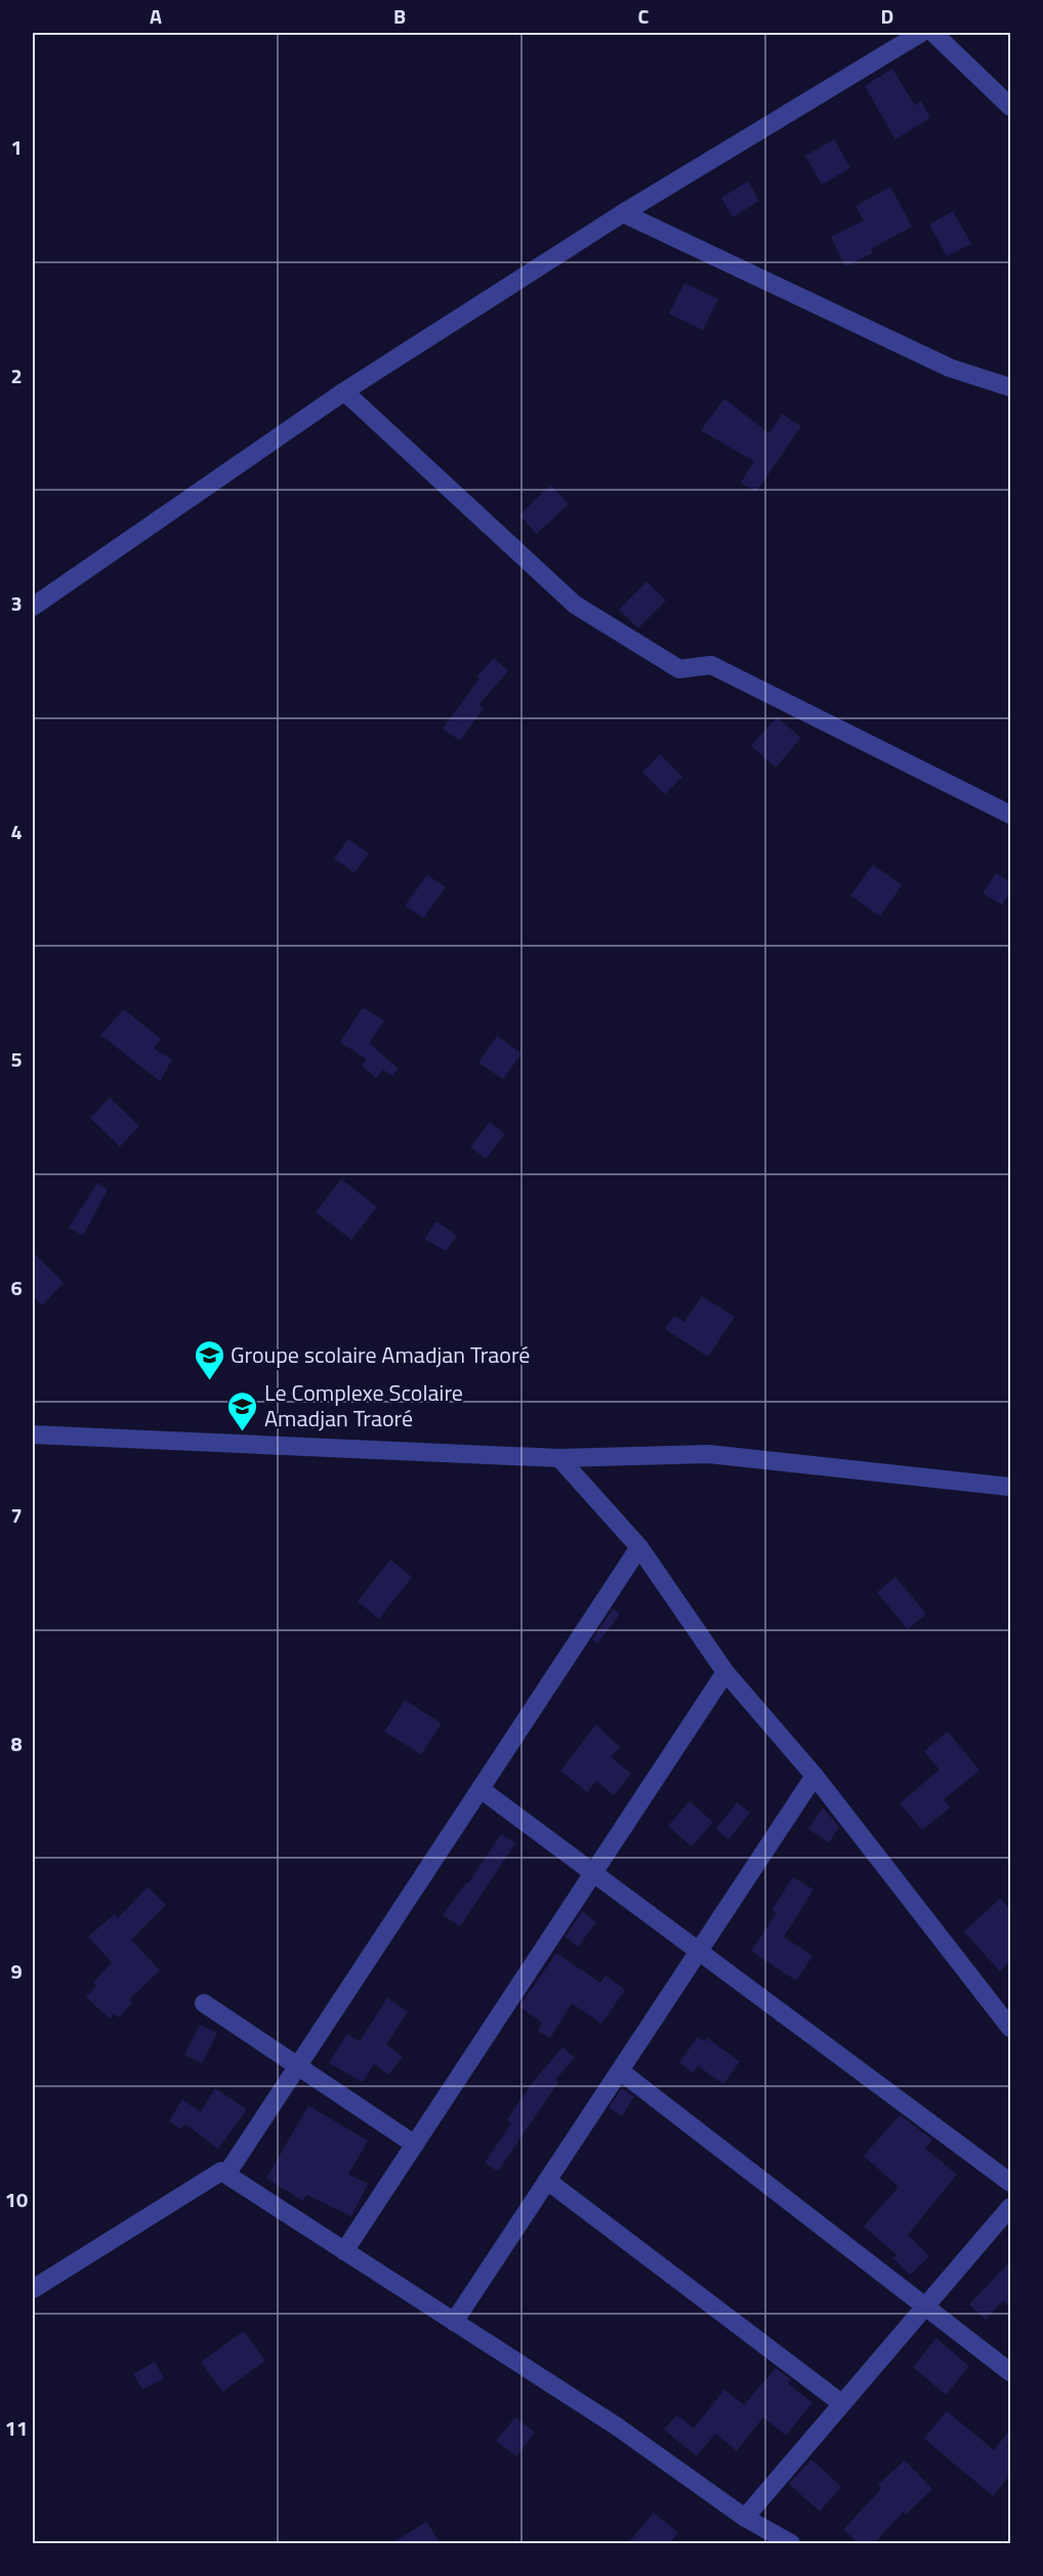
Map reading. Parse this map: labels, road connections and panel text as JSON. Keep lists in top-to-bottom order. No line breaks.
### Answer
{"places":{"school or university":["Groupe scolaire Amadjan Traoré","Le Complexe Scolaire Amadjan Traoré"]},"grid":{"columns":["A","B","C","D"],"rows":["1","2","3","4","5","6","7","8","9","10","11"]}}
